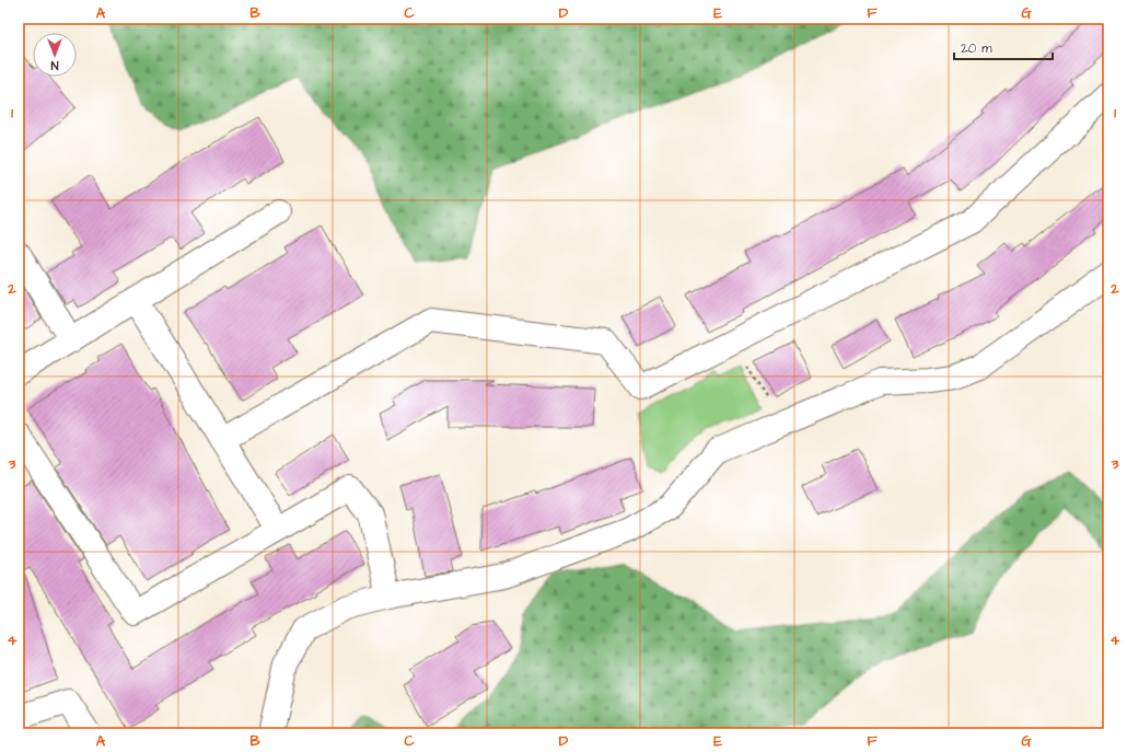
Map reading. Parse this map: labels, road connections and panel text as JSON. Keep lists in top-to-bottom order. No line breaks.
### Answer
{"scale_bar":"20 m","north":"bottom","grid":{"columns":["A","B","C","D","E","F","G"],"rows":["1","2","3","4"]}}
